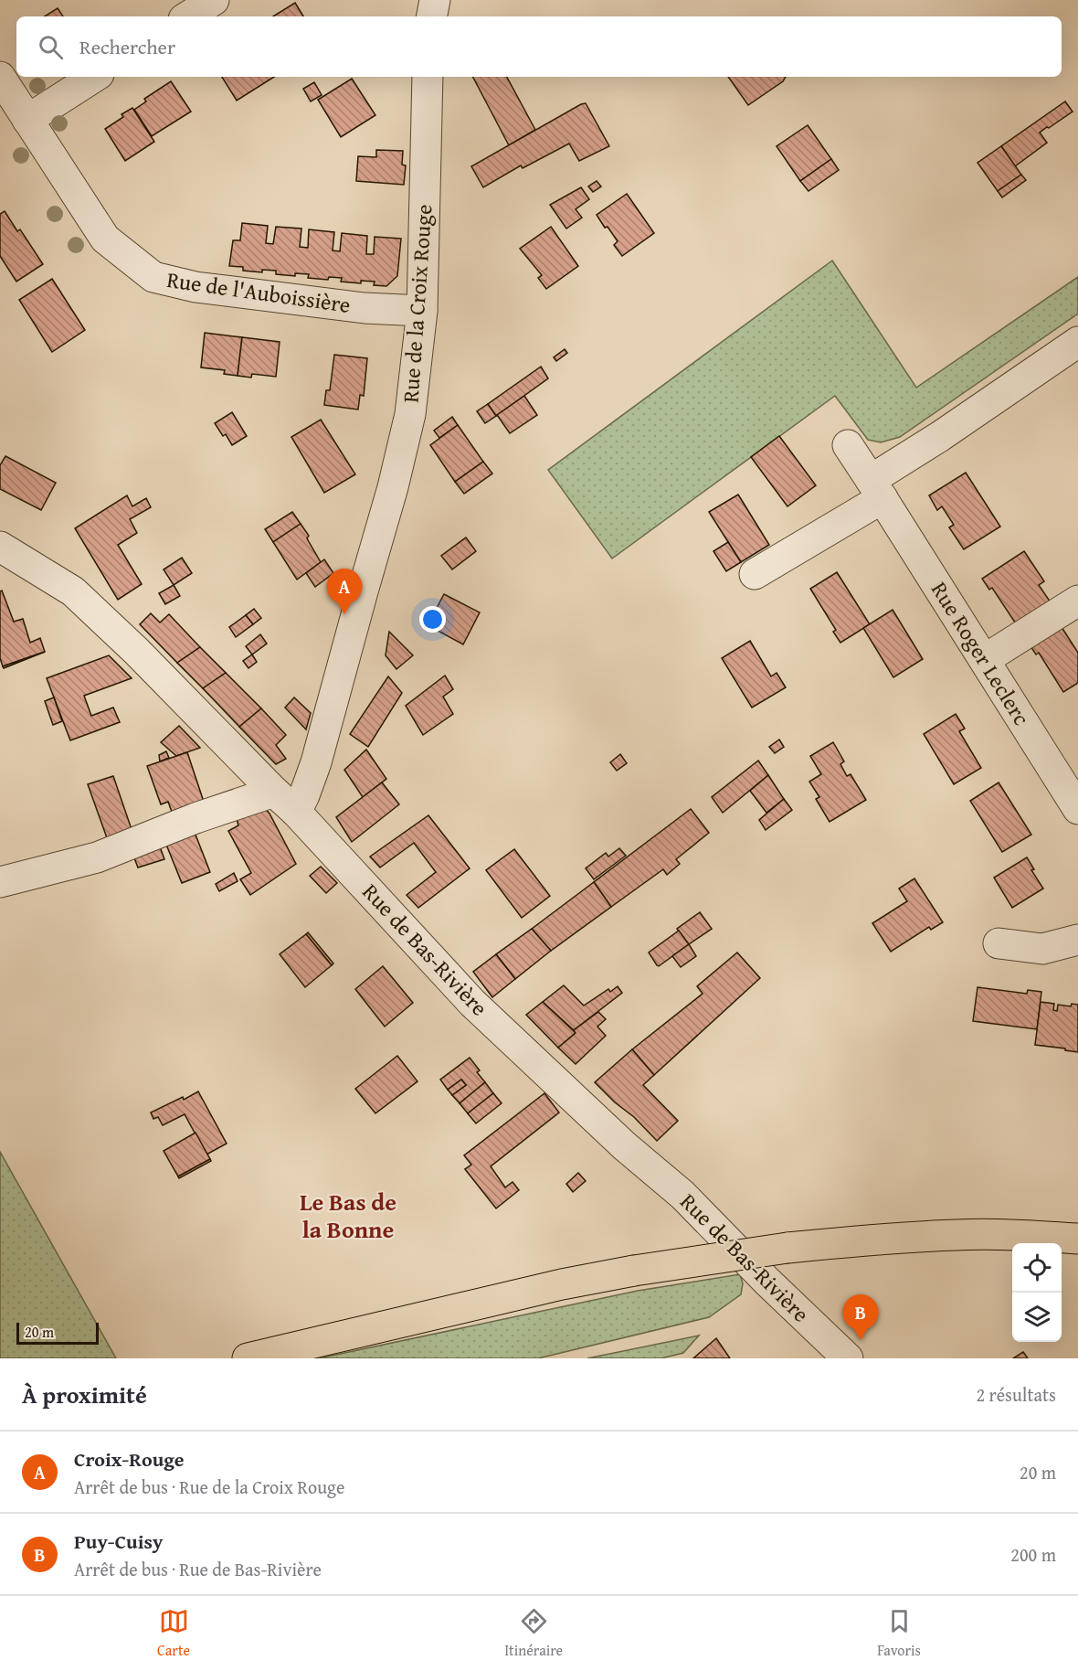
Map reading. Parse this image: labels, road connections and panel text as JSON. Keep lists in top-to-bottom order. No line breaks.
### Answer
{"streets":{"street":["Rue de l'Auboissière","Rue de la Croix Rouge","Rue Roger Leclerc","Rue de Bas-Rivière"]},"crossings":[["Rue de l'Auboissière","Rue de la Croix Rouge"],["Rue de la Croix Rouge","Rue de Bas-Rivière"]],"districts":["Le Bas de la Bonne"],"scale_bar":"20 m","page":{"search":"Rechercher","pins":["A","B"],"scale":"20 m","heading":["À proximité","2 résultats"],"list":[{"mark":"A","name":"Croix-Rouge","note":"Arrêt de bus · Rue de la Croix Rouge","value":"20 m"},{"mark":"B","name":"Puy-Cuisy","note":"Arrêt de bus · Rue de Bas-Rivière","value":"200 m"}],"nav":["Carte","Itinéraire","Favoris"]}}
